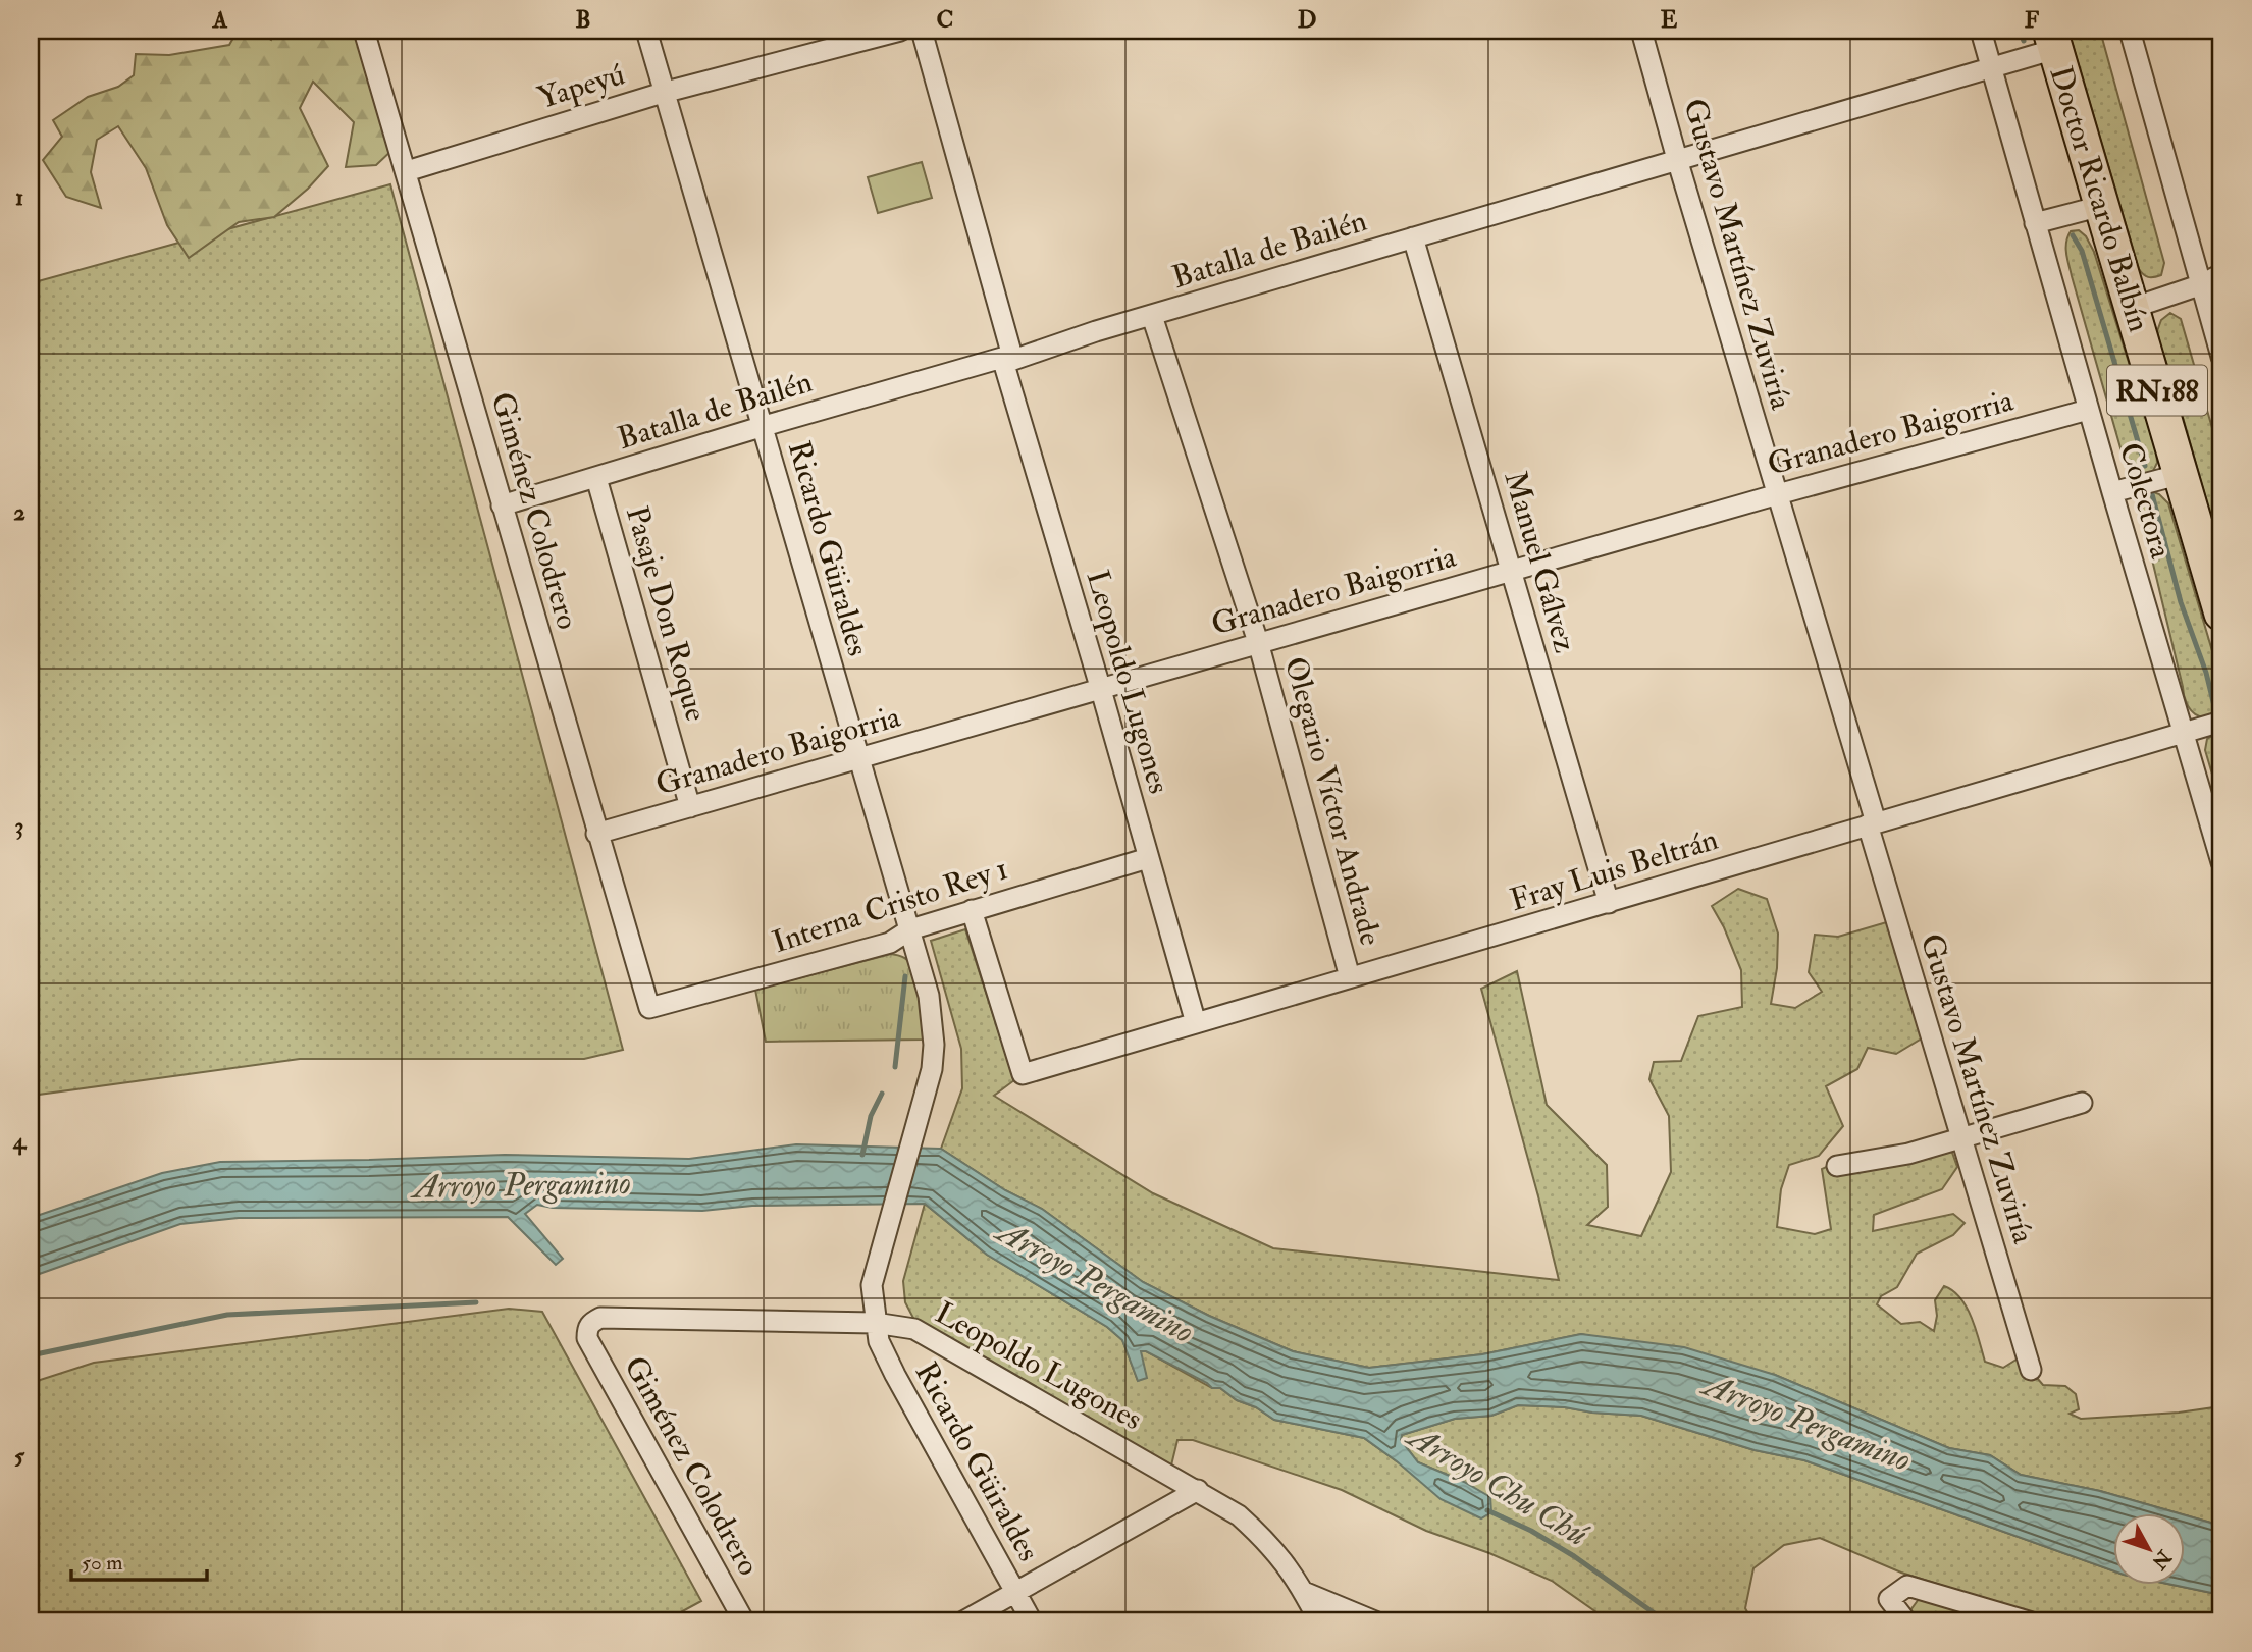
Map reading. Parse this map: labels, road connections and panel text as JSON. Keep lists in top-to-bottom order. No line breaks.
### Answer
{"streets":{"highway":["Doctor Ricardo Balbín","RN188"],"street":["Yapeyú","Batalla de Bailén","Gustavo Martínez Zuviría","Granadero Baigorria","Colectora","Giménez Colodrero","Ricardo Güiraldes","Manuel Gálvez","Pasaje Don Roque","Leopoldo Lugones","Olegario Víctor Andrade","Fray Luis Beltrán","Interna Cristo Rey 1"]},"crossings":[["Yapeyú","Giménez Colodrero"],["Yapeyú","Ricardo Güiraldes"],["Doctor Ricardo Balbín","Batalla de Bailén"],["Batalla de Bailén","Gustavo Martínez Zuviría"],["Batalla de Bailén","Colectora"],["Batalla de Bailén","Giménez Colodrero"],["Batalla de Bailén","Ricardo Güiraldes"],["Batalla de Bailén","Manuel Gálvez"],["Batalla de Bailén","Pasaje Don Roque"],["Batalla de Bailén","Leopoldo Lugones"],["Batalla de Bailén","Olegario Víctor Andrade"],["Gustavo Martínez Zuviría","Granadero Baigorria"],["Gustavo Martínez Zuviría","Fray Luis Beltrán"],["Granadero Baigorria","Colectora"],["Granadero Baigorria","Giménez Colodrero"],["Granadero Baigorria","Ricardo Güiraldes"],["Granadero Baigorria","Manuel Gálvez"],["Granadero Baigorria","Pasaje Don Roque"],["Granadero Baigorria","Leopoldo Lugones"],["Granadero Baigorria","Olegario Víctor Andrade"],["Colectora","Fray Luis Beltrán"],["Giménez Colodrero","Leopoldo Lugones"],["Giménez Colodrero","Interna Cristo Rey 1"],["Ricardo Güiraldes","Leopoldo Lugones"],["Ricardo Güiraldes","Interna Cristo Rey 1"],["Manuel Gálvez","Fray Luis Beltrán"],["Leopoldo Lugones","Fray Luis Beltrán"],["Leopoldo Lugones","Interna Cristo Rey 1"],["Olegario Víctor Andrade","Fray Luis Beltrán"],["Fray Luis Beltrán","Interna Cristo Rey 1"]],"water":["Arroyo Pergamino","Arroyo Chu Chú"],"scale_bar":"50 m","north":"bottom right","grid":{"columns":["A","B","C","D","E","F"],"rows":["1","2","3","4","5"]}}
